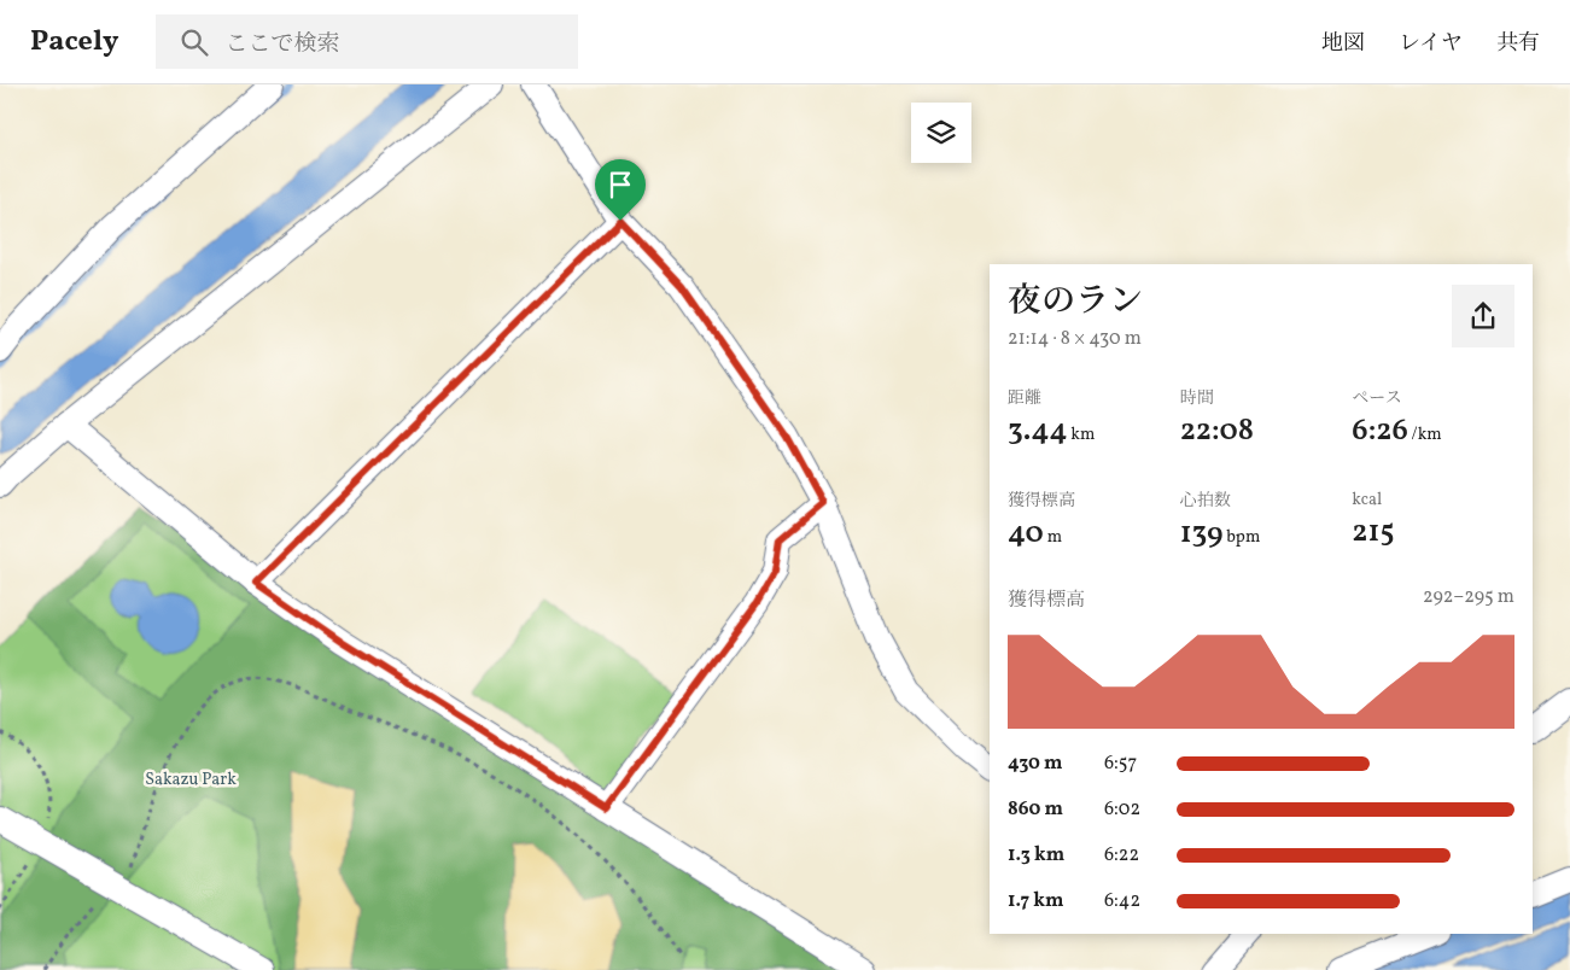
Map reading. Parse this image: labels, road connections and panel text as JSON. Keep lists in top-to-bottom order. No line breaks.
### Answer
{"parks":["Sakazu Park"],"page":{"header":"Pacely","search":"ここで検索","nav":["地図","レイヤ","共有"],"heading":["夜のラン","21:14 · 8 × 430 m"],"stats":[["距離","3.44 km"],["時間","22:08"],["ペース","6:26 /km"],["獲得標高","40 m"],["心拍数","139 bpm"],["kcal","215"]],"chart":["獲得標高","292–295 m"],"list":[{"name":"430 m","note":"6:57"},{"name":"860 m","note":"6:02"},{"name":"1.3 km","note":"6:22"},{"name":"1.7 km","note":"6:42"}]}}
